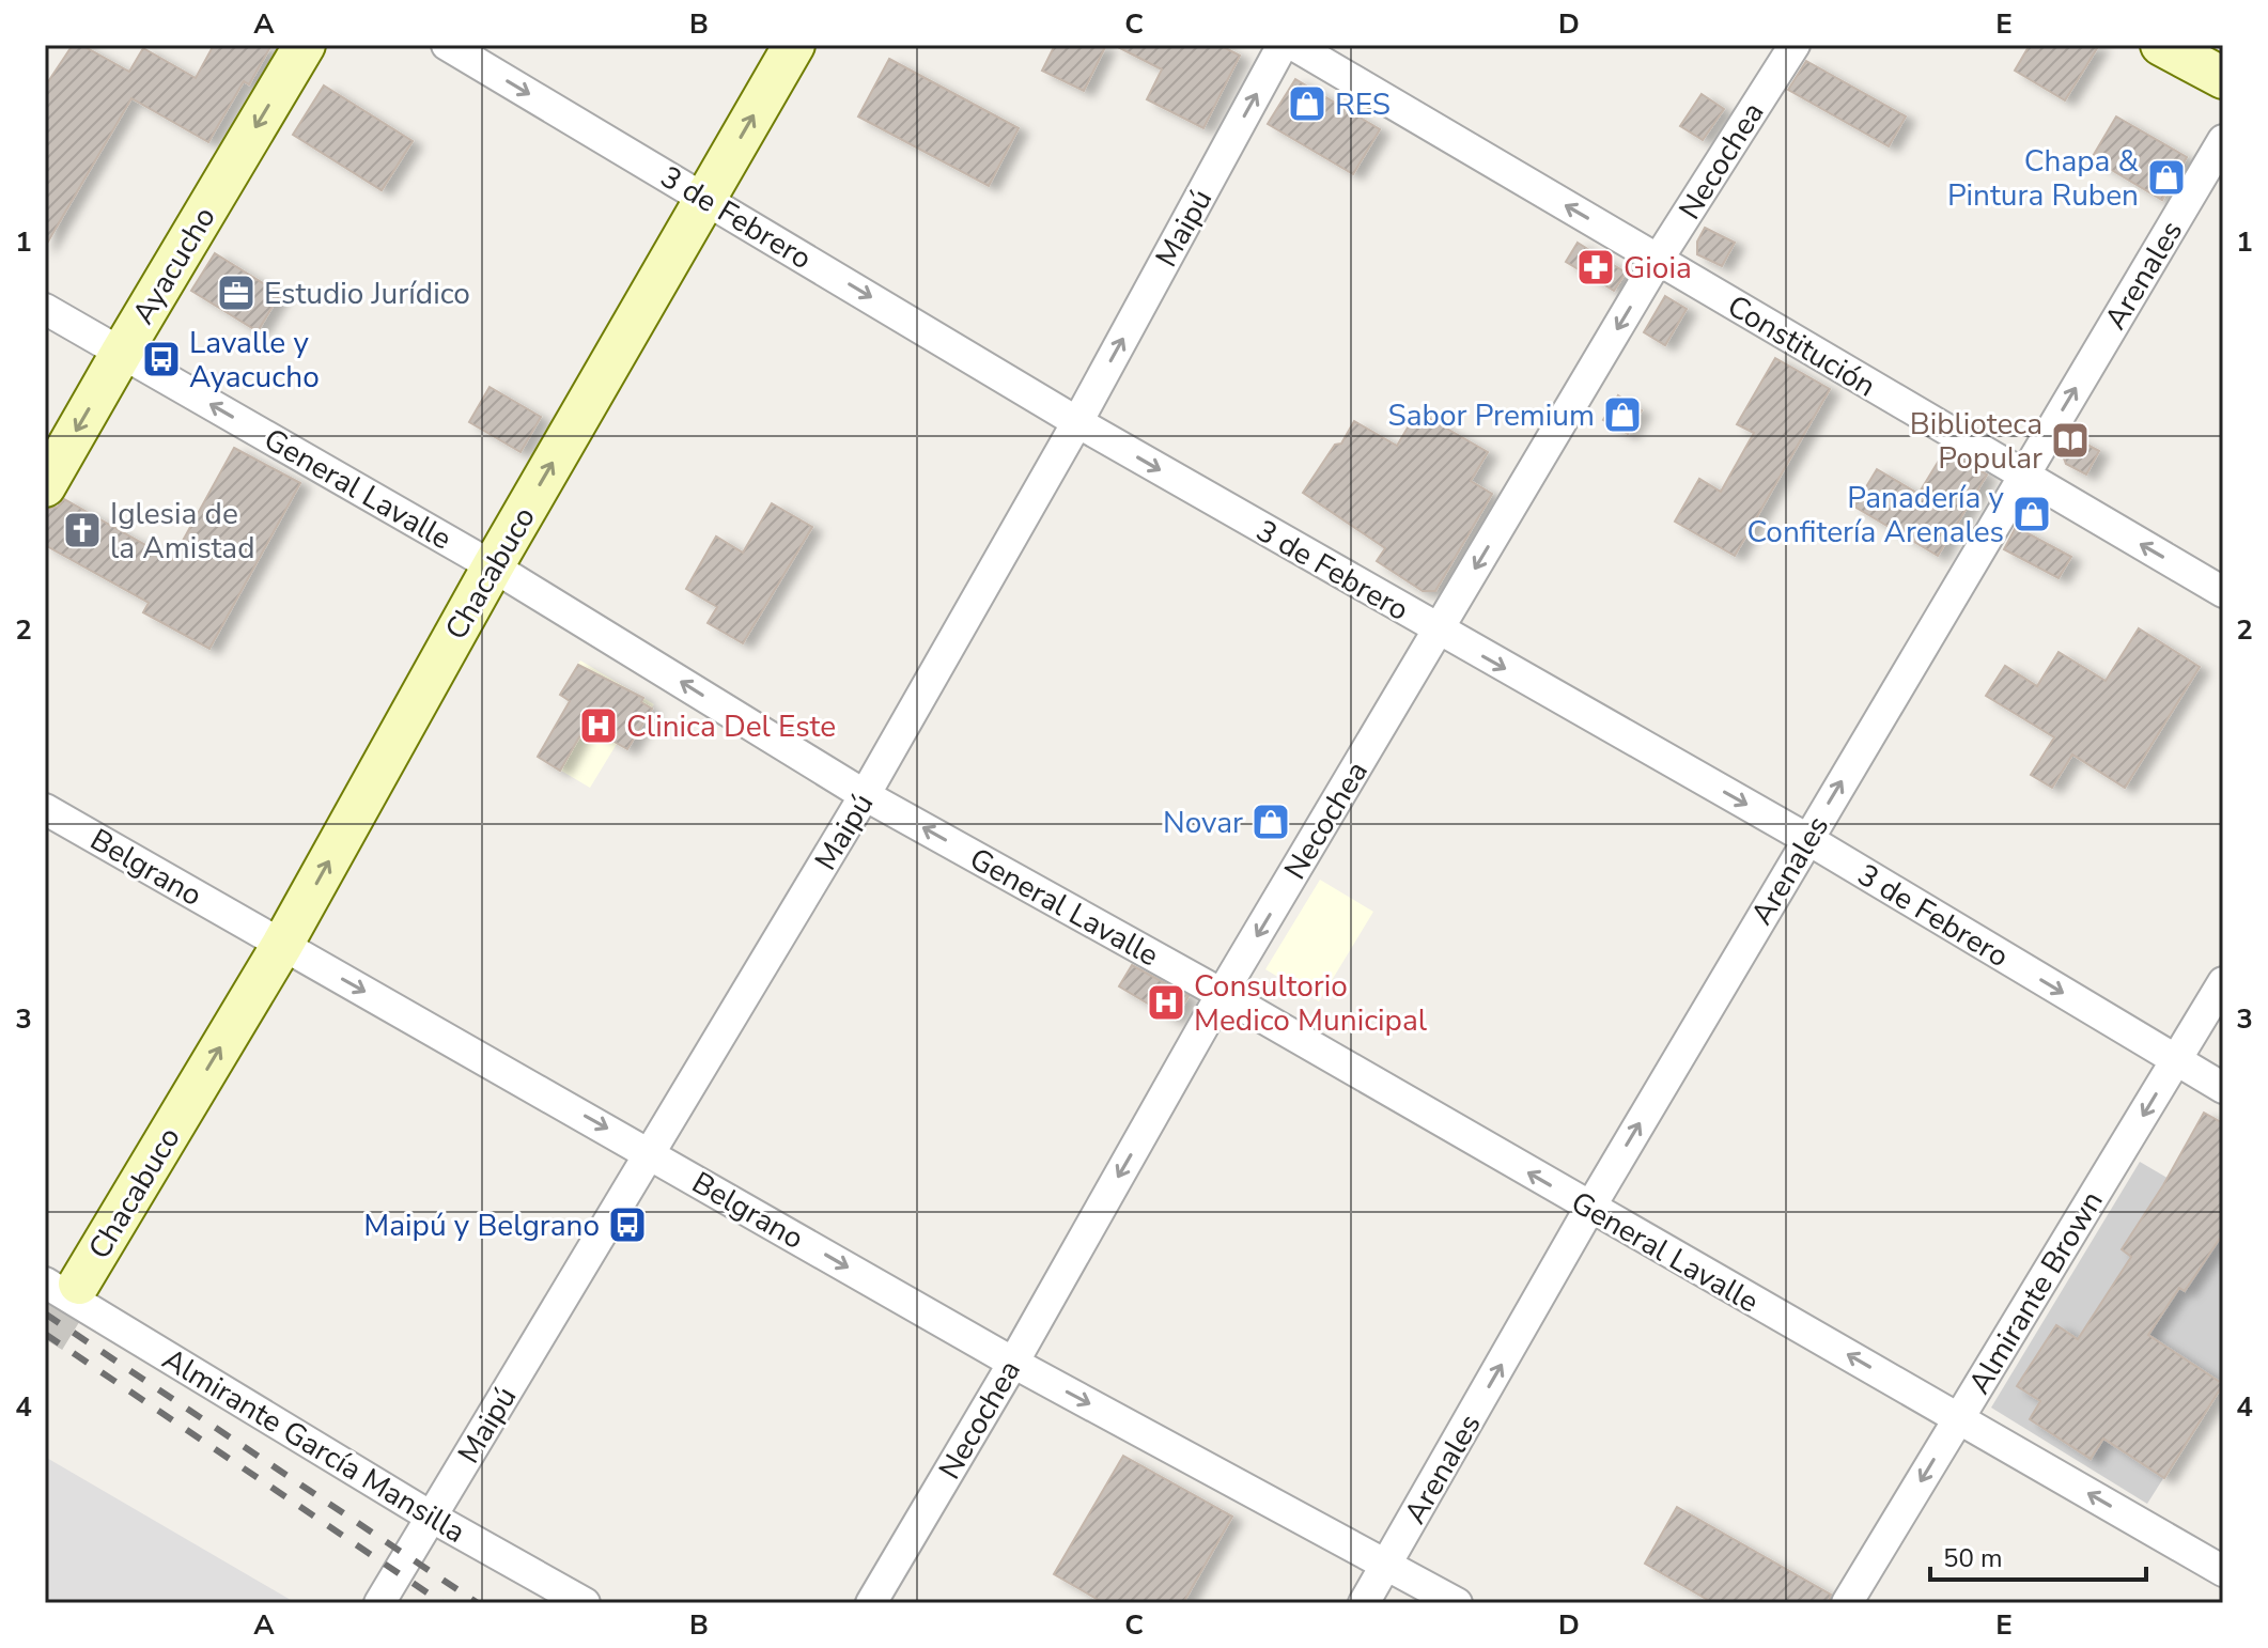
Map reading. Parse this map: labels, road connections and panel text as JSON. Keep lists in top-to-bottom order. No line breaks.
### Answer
{"streets":{"street":["Necochea","3 de Febrero","Maipú","Ayacucho","Arenales","Constitución","General Lavalle","Chacabuco","Belgrano","Almirante Brown","Almirante García Mansilla"]},"crossings":[["Necochea","3 de Febrero"],["Necochea","Constitución"],["Necochea","General Lavalle"],["Necochea","Belgrano"],["3 de Febrero","Maipú"],["3 de Febrero","Arenales"],["3 de Febrero","Chacabuco"],["3 de Febrero","Almirante Brown"],["Maipú","General Lavalle"],["Maipú","Belgrano"],["Maipú","Almirante García Mansilla"],["Ayacucho","General Lavalle"],["Arenales","Constitución"],["Arenales","General Lavalle"],["Arenales","Belgrano"],["General Lavalle","Chacabuco"],["General Lavalle","Almirante Brown"],["Chacabuco","Belgrano"],["Chacabuco","Almirante García Mansilla"]],"one_way":["Necochea","3 de Febrero","Ayacucho","Arenales","Constitución","General Lavalle","Chacabuco","Belgrano","Almirante Brown"],"places":{"shop":["RES","Chapa & Pintura Ruben","Sabor Premium","Panadería y Confitería Arenales","Novar"],"pharmacy":["Gioia"],"office":["Estudio Jurídico"],"bus stop":["Lavalle y Ayacucho","Maipú y Belgrano"],"library":["Biblioteca Popular"],"church":["Iglesia de la Amistad"],"hospital":["Clinica Del Este","Consultorio Medico Municipal"]},"scale_bar":"50 m","grid":{"columns":["A","B","C","D","E"],"rows":["1","2","3","4"]}}
